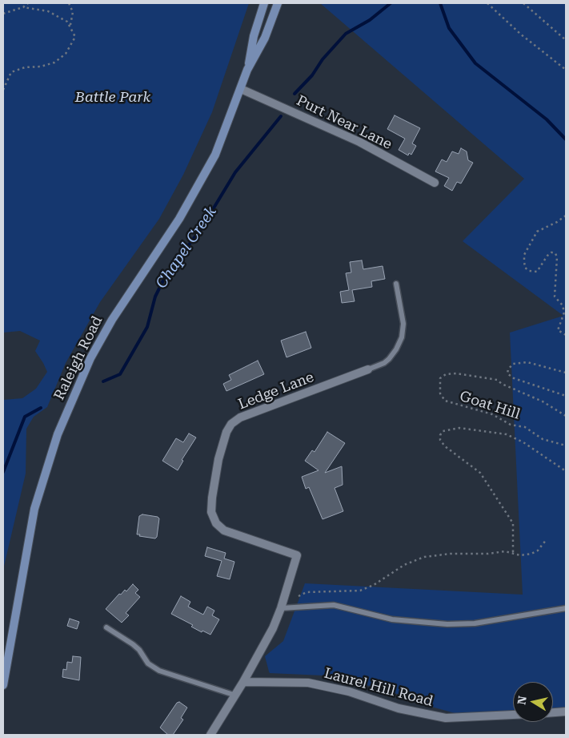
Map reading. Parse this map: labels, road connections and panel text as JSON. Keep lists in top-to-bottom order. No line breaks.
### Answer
{"streets":{"main road":["Raleigh Road"],"street":["Purt Near Lane","Ledge Lane","Laurel Hill Road"],"path":["Goat Hill"]},"crossings":[["Purt Near Lane","Raleigh Road"],["Ledge Lane","Laurel Hill Road"]],"water":["Chapel Creek"],"parks":["Battle Park"],"north":"left"}
